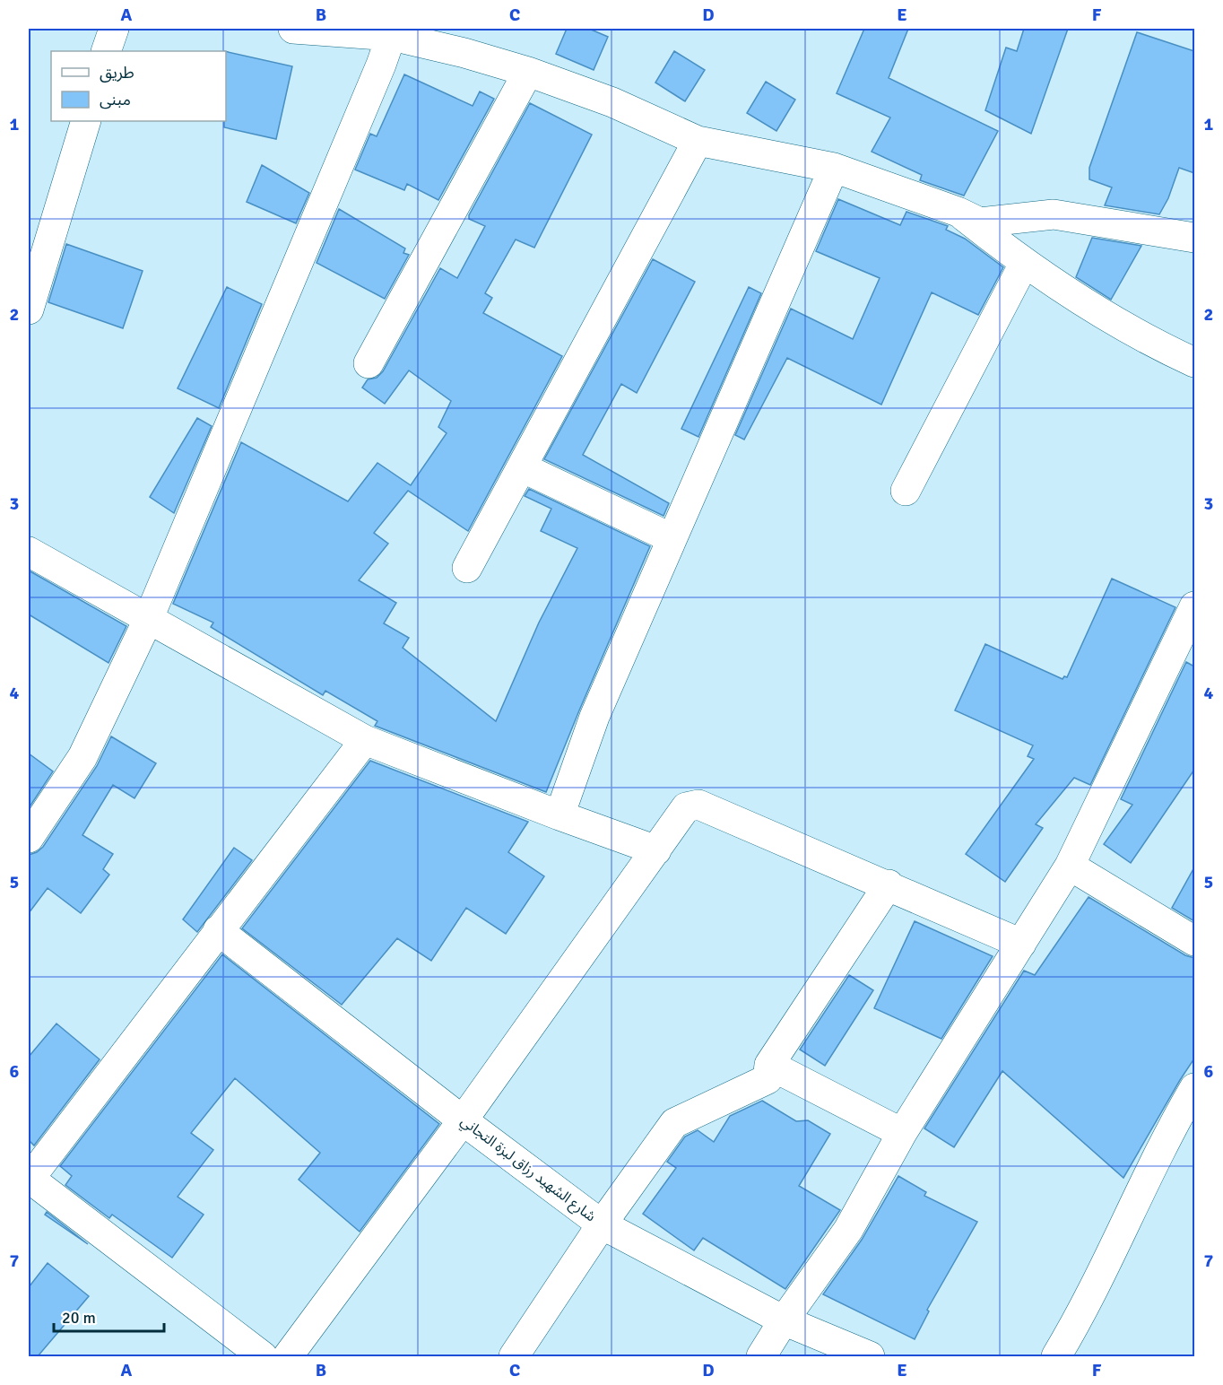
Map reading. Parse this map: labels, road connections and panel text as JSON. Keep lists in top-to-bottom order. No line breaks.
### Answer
{"streets":{"street":["شارع الشهيد رزاق لبزة التجاني"]},"legend":["طريق","مبنى"],"scale_bar":"20 m","grid":{"columns":["A","B","C","D","E","F"],"rows":["1","2","3","4","5","6","7"]}}
